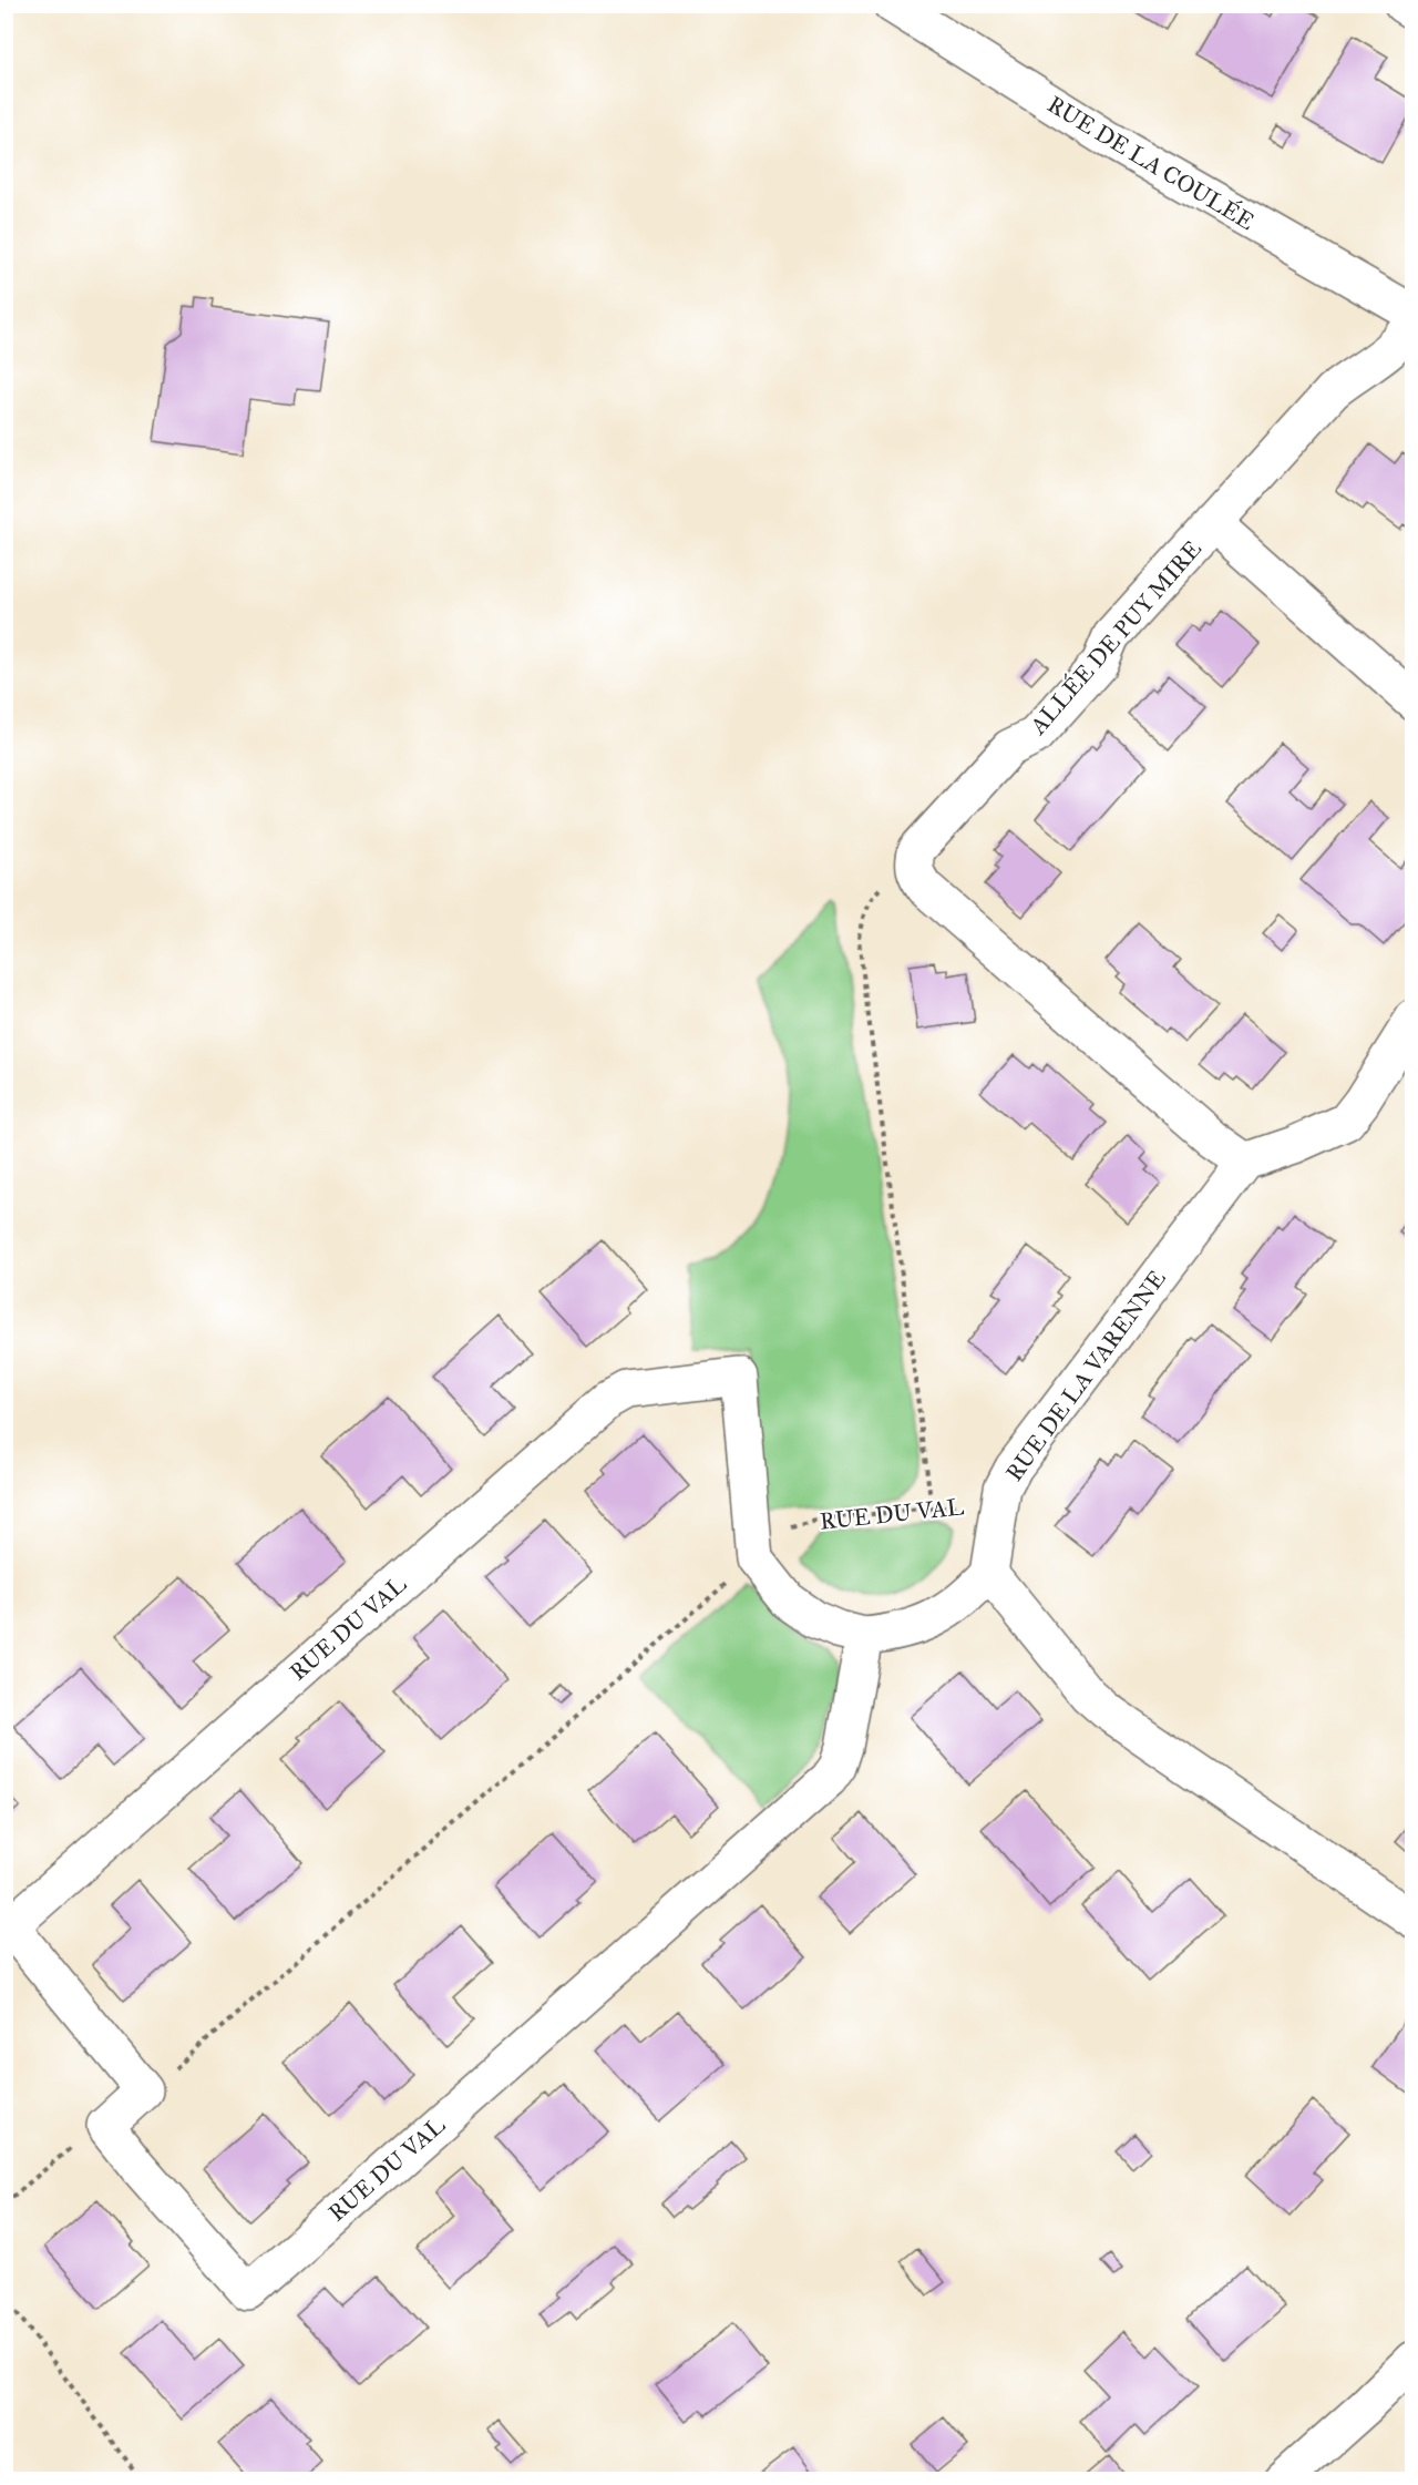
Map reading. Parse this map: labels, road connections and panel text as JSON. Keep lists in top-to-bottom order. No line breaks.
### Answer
{"streets":{"street":["RUE DE LA COULÉE","ALLÉE DE PUY MIRE","RUE DE LA VARENNE","RUE DU VAL"]},"crossings":[["RUE DE LA VARENNE","RUE DU VAL"]]}
